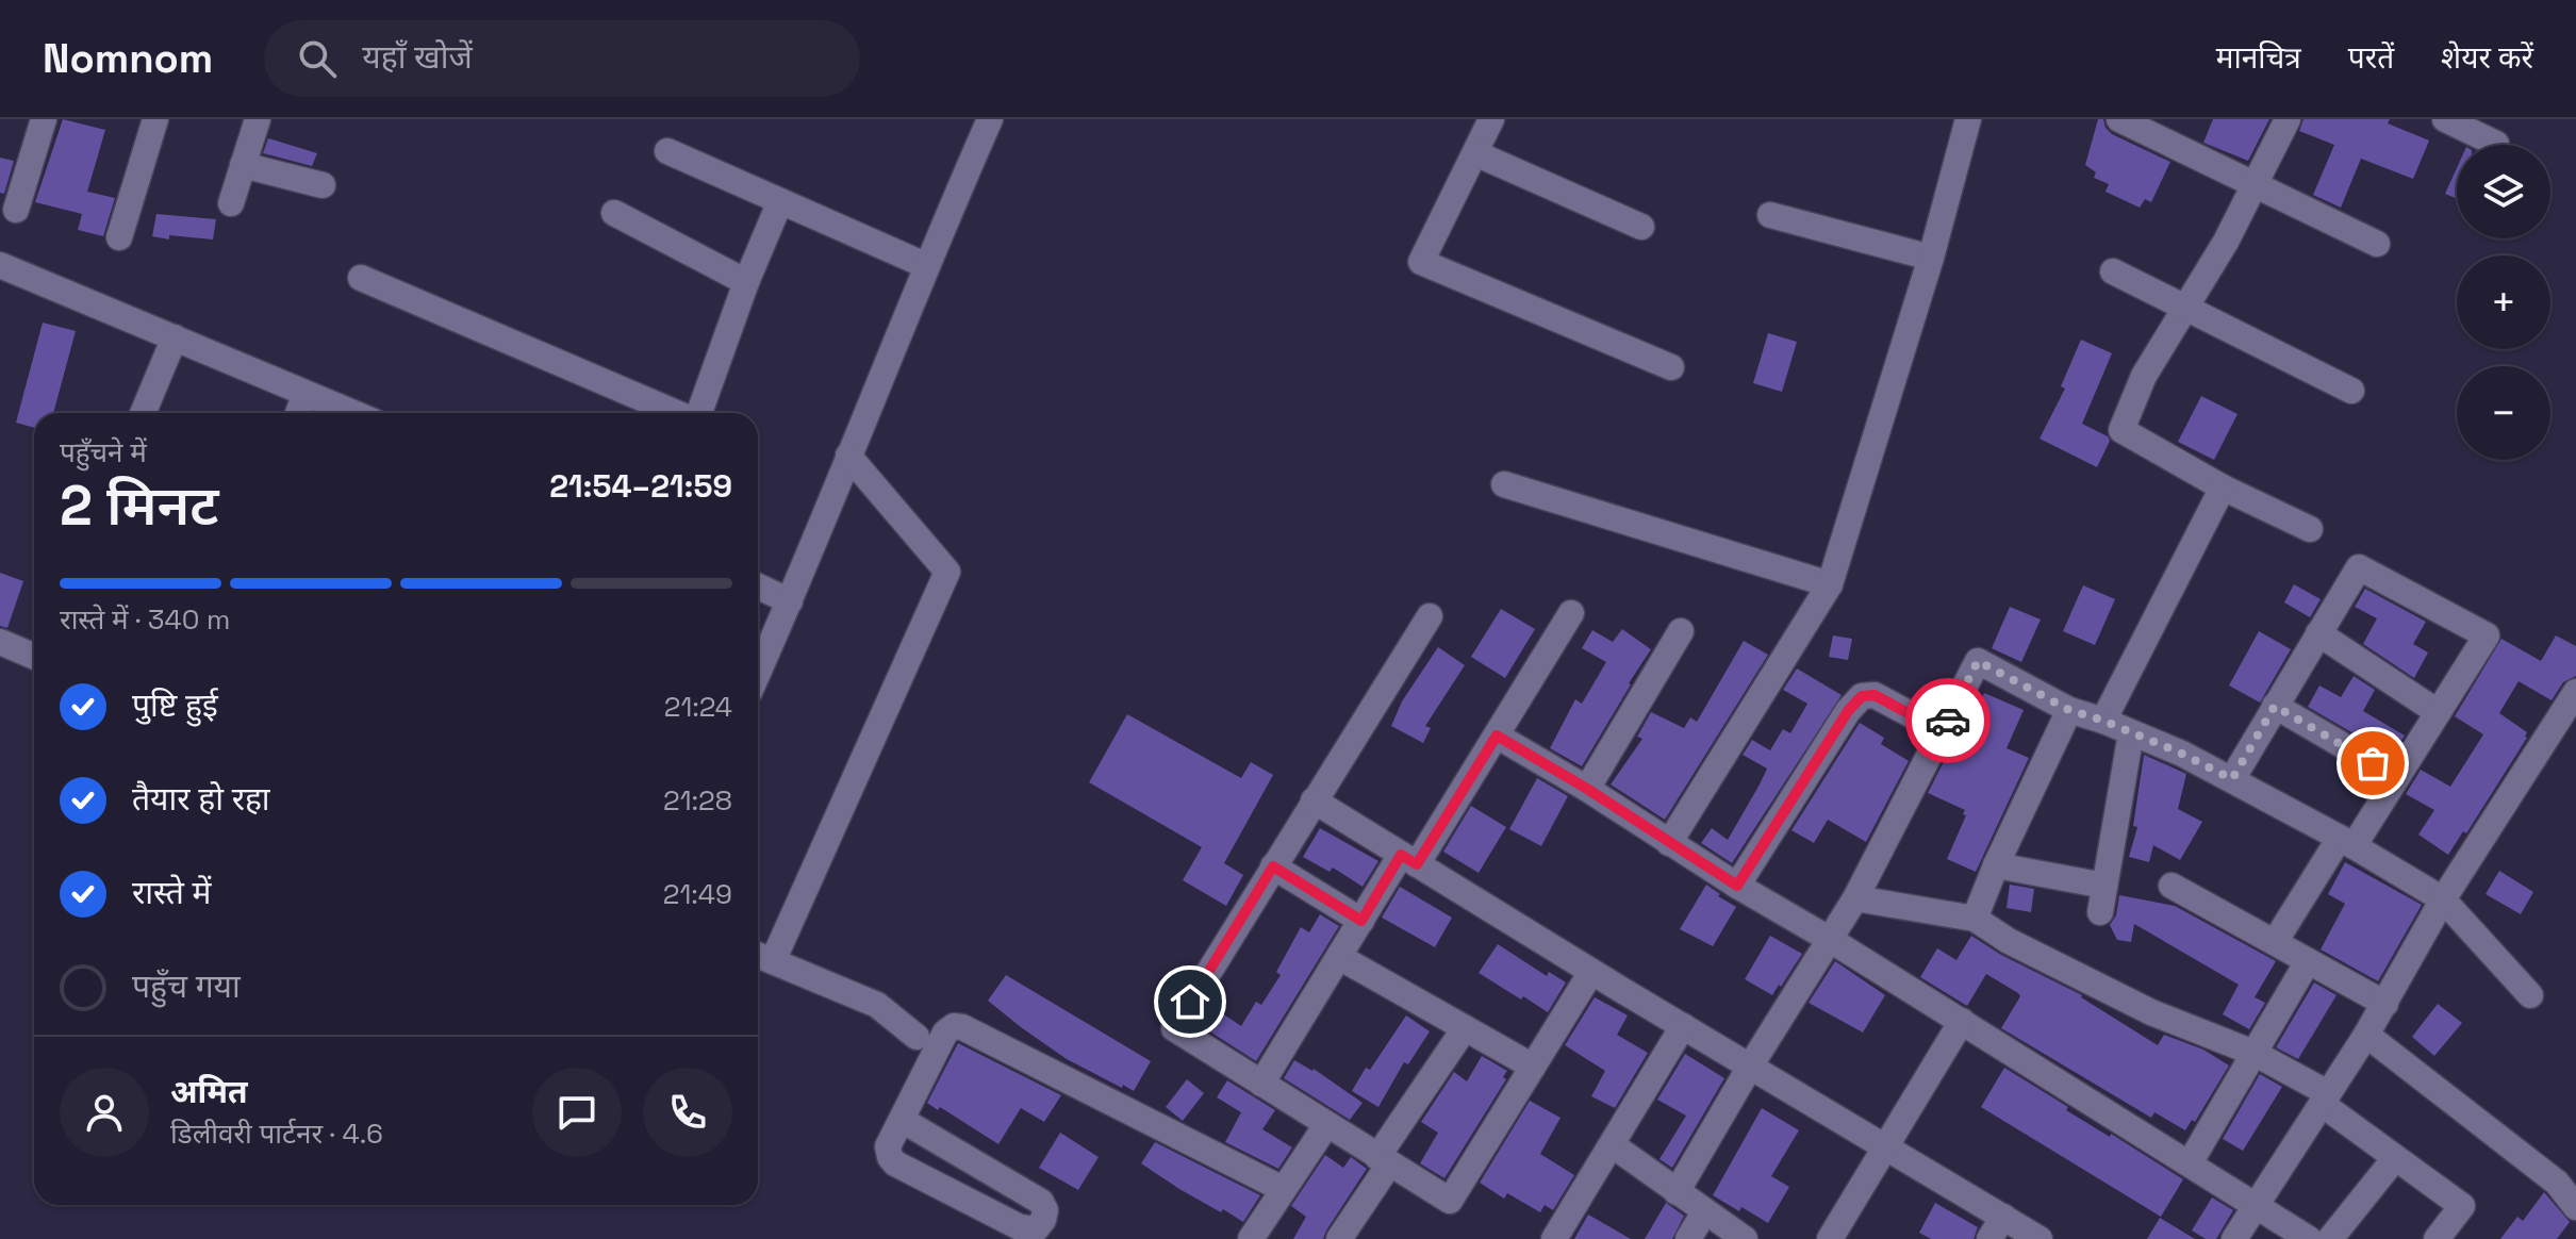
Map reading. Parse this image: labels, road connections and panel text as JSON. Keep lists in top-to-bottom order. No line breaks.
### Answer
{"page":{"header":"Nomnom","search":"यहाँ खोजें","nav":["मानचित्र","परतें","शेयर करें"],"map_buttons":["+","−"],"heading":["2 मिनट","पहुँचने में","21:54–21:59"],"panel":["अमित","डिलीवरी पार्टनर · 4.6"],"bar":"रास्ते में · 340 m","list":[["पुष्टि हुई","21:24"],["तैयार हो रहा","21:28"],["रास्ते में","21:49"],"पहुँच गया"]}}
